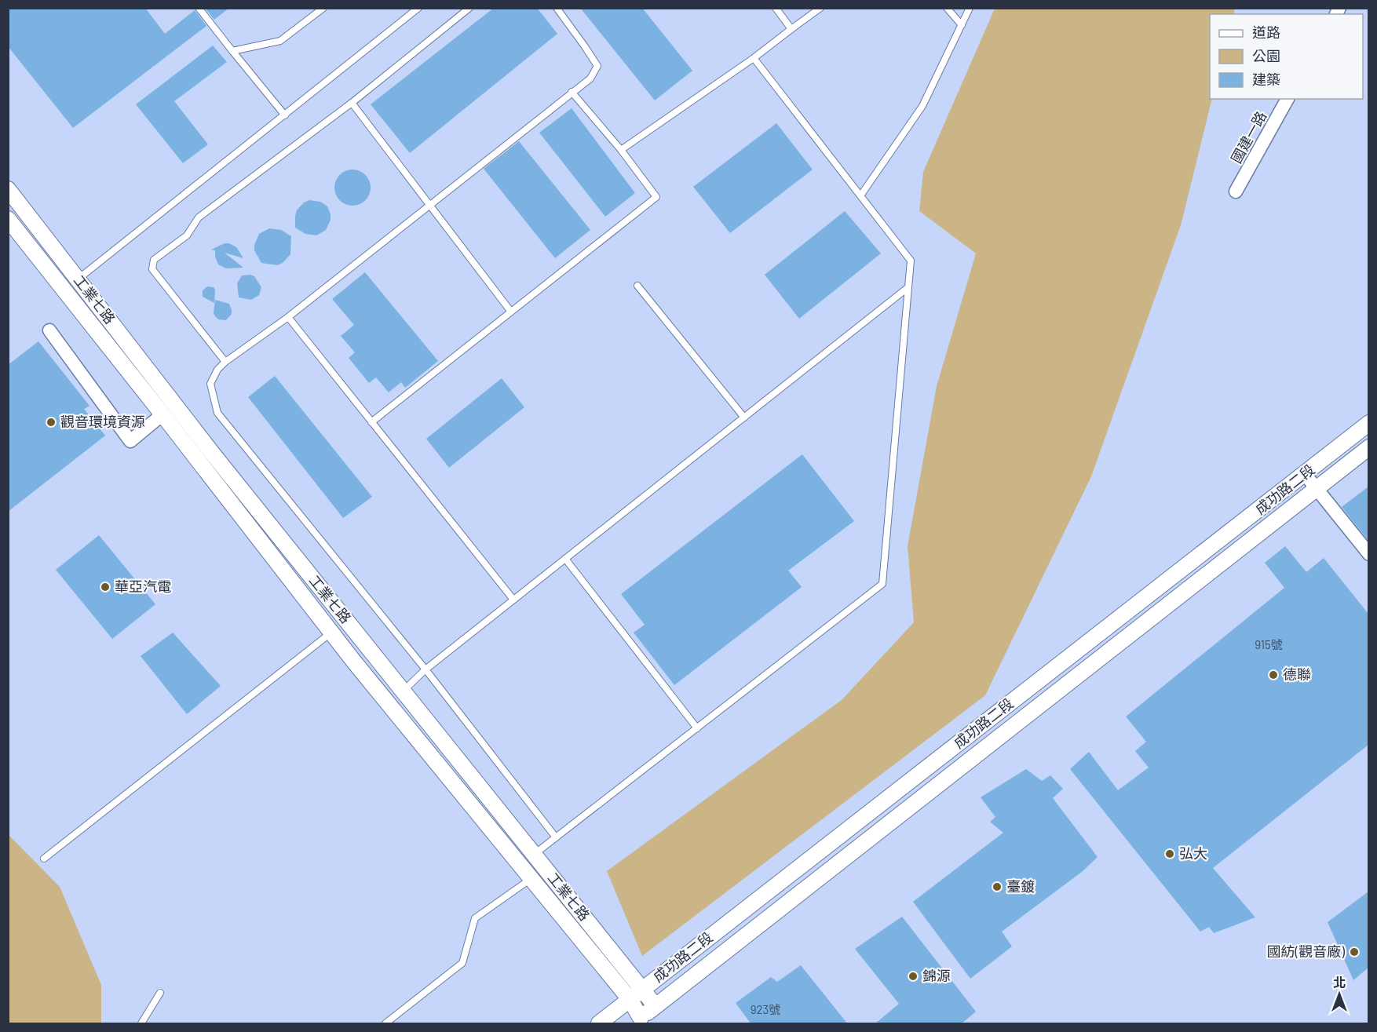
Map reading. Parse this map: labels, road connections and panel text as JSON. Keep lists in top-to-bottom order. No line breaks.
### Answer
{"streets":{"street":["國建一路","工業七路","成功路二段"]},"crossings":[["工業七路","成功路二段"]],"places":["觀音環境資源","華亞汽電","德聯","弘大","臺鍍","國紡(觀音廠)","錦源"],"house_numbers":["915號","923號"],"legend":["道路","公園","建築"],"north":"top"}
